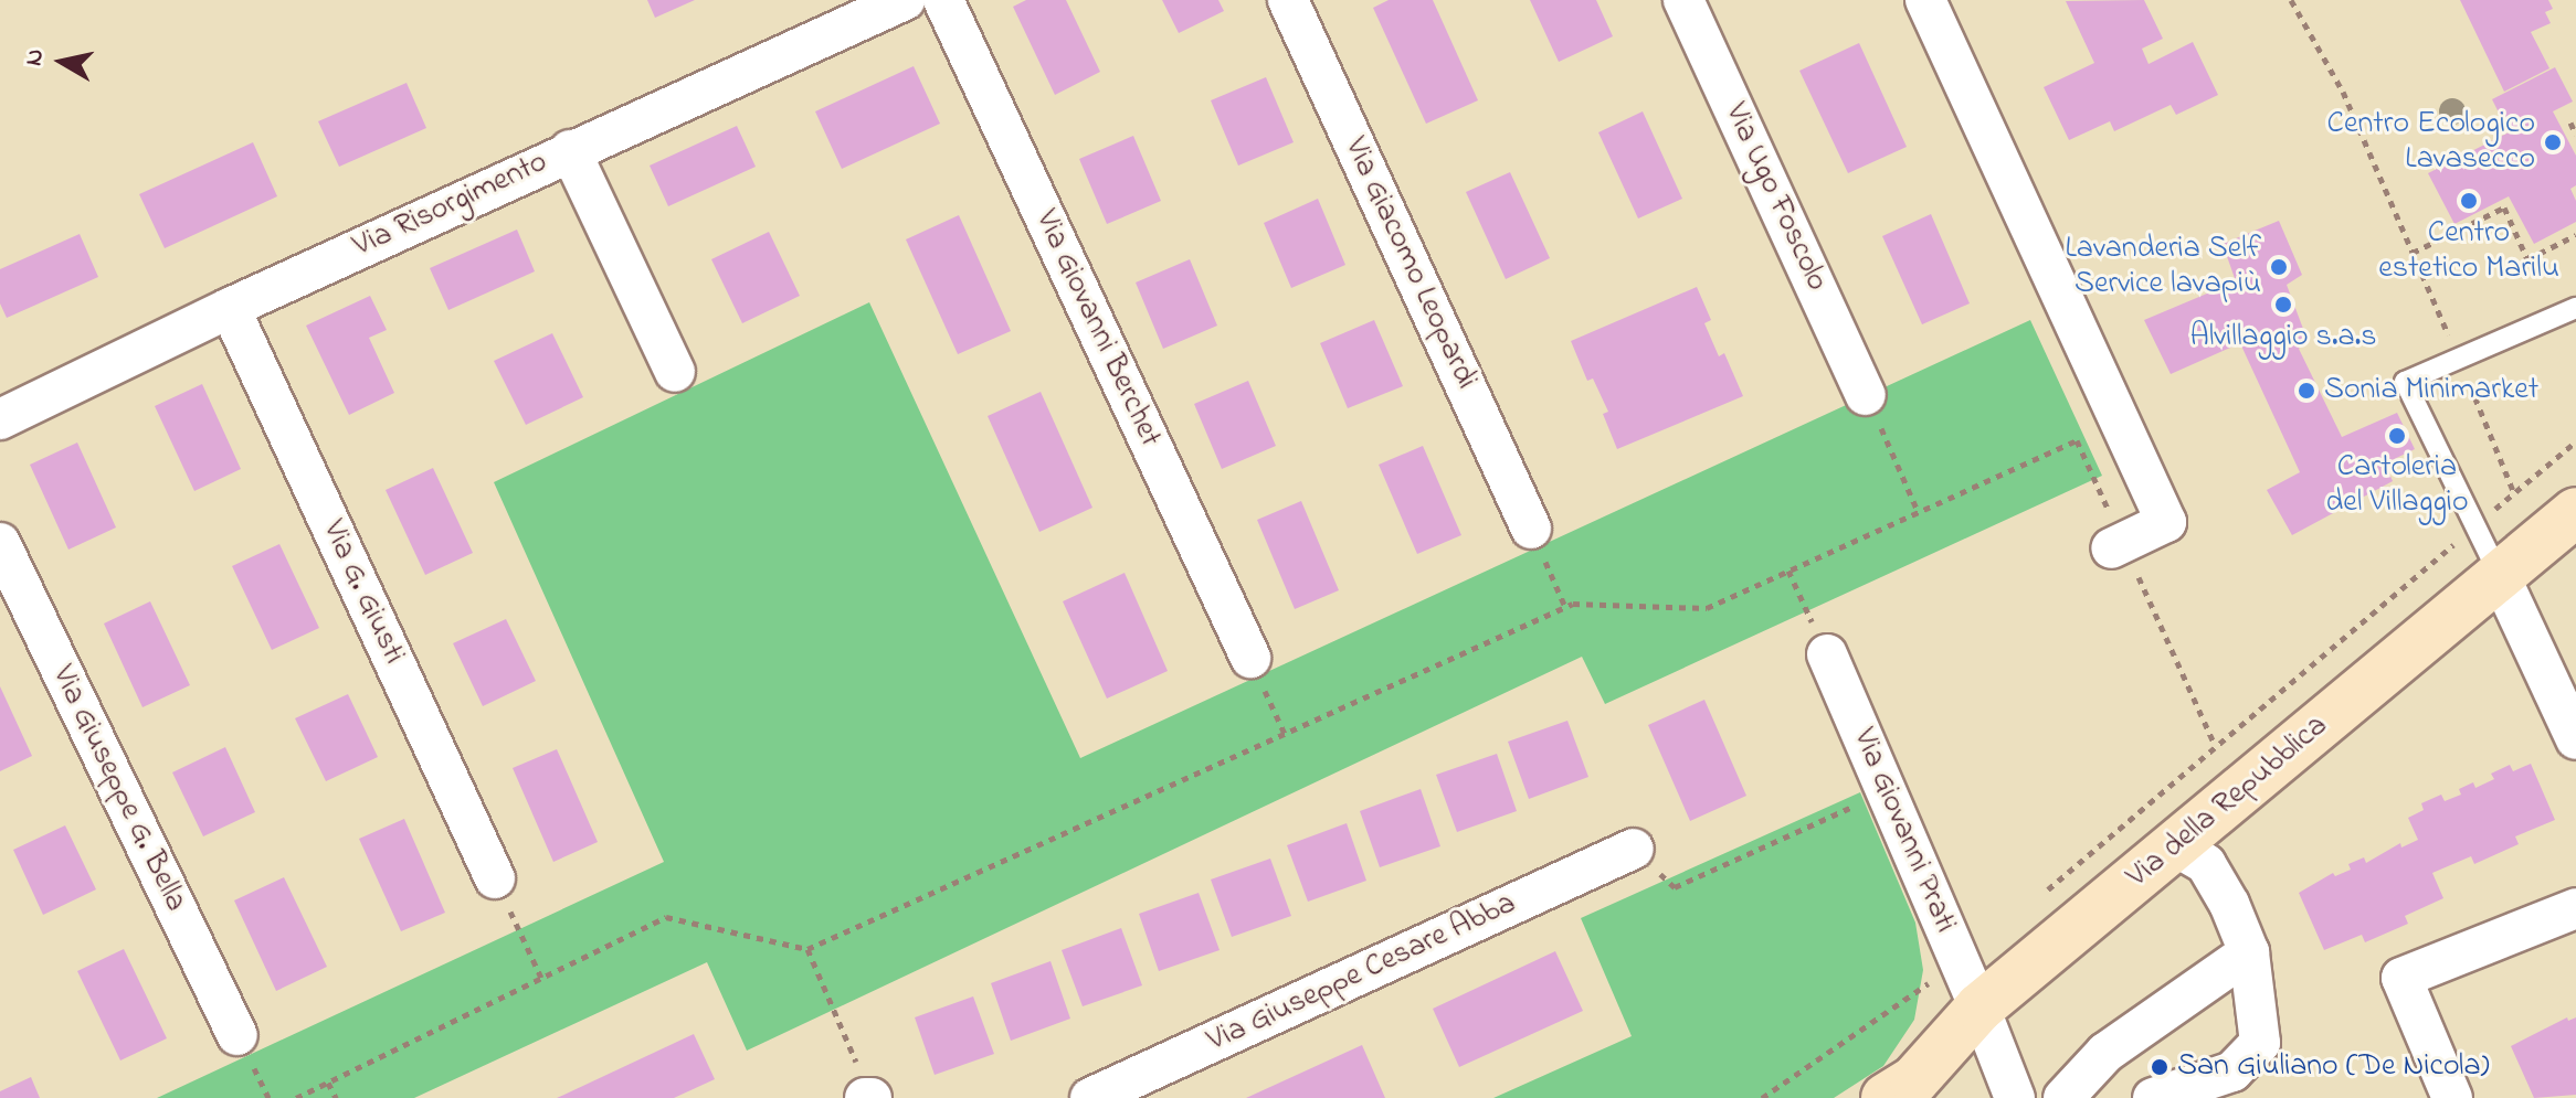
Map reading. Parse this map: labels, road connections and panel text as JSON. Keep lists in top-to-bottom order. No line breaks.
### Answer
{"streets":{"street":["Via Ugo Foscolo","Via Risorgimento","Via Giacomo Leopardi","Via Giovanni Berchet","Via G. Giusti","Via Giuseppe G. Bella","Via della Repubblica","Via Giovanni Prati","Via Giuseppe Cesare Abba"]},"crossings":[["Via Risorgimento","Via G. Giusti"],["Via della Repubblica","Via Giovanni Prati"]],"places":["Centro Ecologico Lavasecco","Centro estetico Marilu","Lavanderia Self Service lavapiù","Alvillaggio s.a.s","Sonia Minimarket","Cartoleria del Villaggio","San Giuliano (De Nicola)"],"north":"left"}
